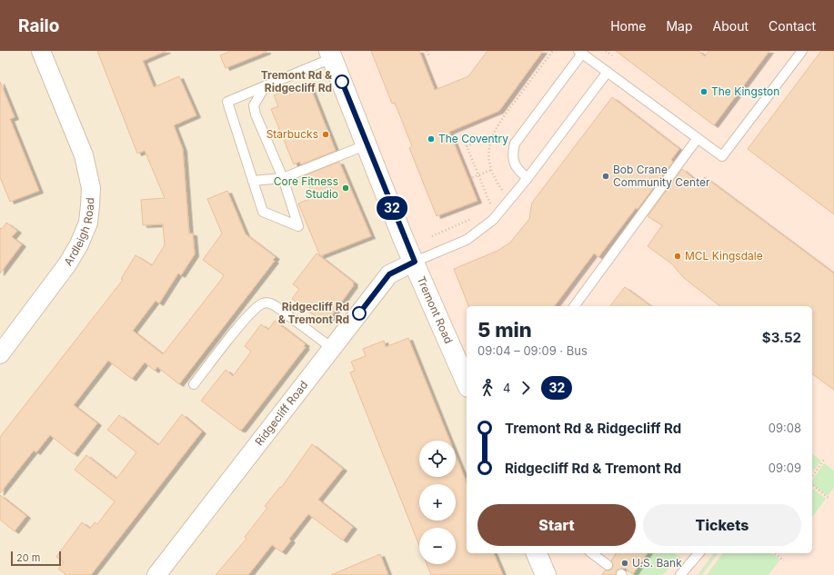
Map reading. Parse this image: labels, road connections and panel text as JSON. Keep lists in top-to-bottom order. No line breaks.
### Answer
{"streets":{"main road":["Tremont Road"],"street":["Ardleigh Road","Ridgecliff Road"]},"crossings":[["Tremont Road","Ridgecliff Road"]],"places":["Tremont Rd & Ridgecliff Rd","The Kingston","Starbucks","The Coventry","Bob Crane Community Center","Core Fitness Studio","MCL Kingsdale","Ridgecliff Rd & Tremont Rd","U.S. Bank"],"lines":["bus line 32"],"scale_bar":"20 m","page":{"header":"Railo","nav":["Home","Map","About","Contact"],"on_map":"32","heading":["5 min","09:04 – 09:09 · Bus","$3.52"],"legs":["4","32"],"list":[{"name":"Tremont Rd & Ridgecliff Rd","value":"09:08"},{"name":"Ridgecliff Rd & Tremont Rd","value":"09:09"}],"map_buttons":["+","−"],"buttons":["Start","Tickets"],"scale":"20 m"}}
